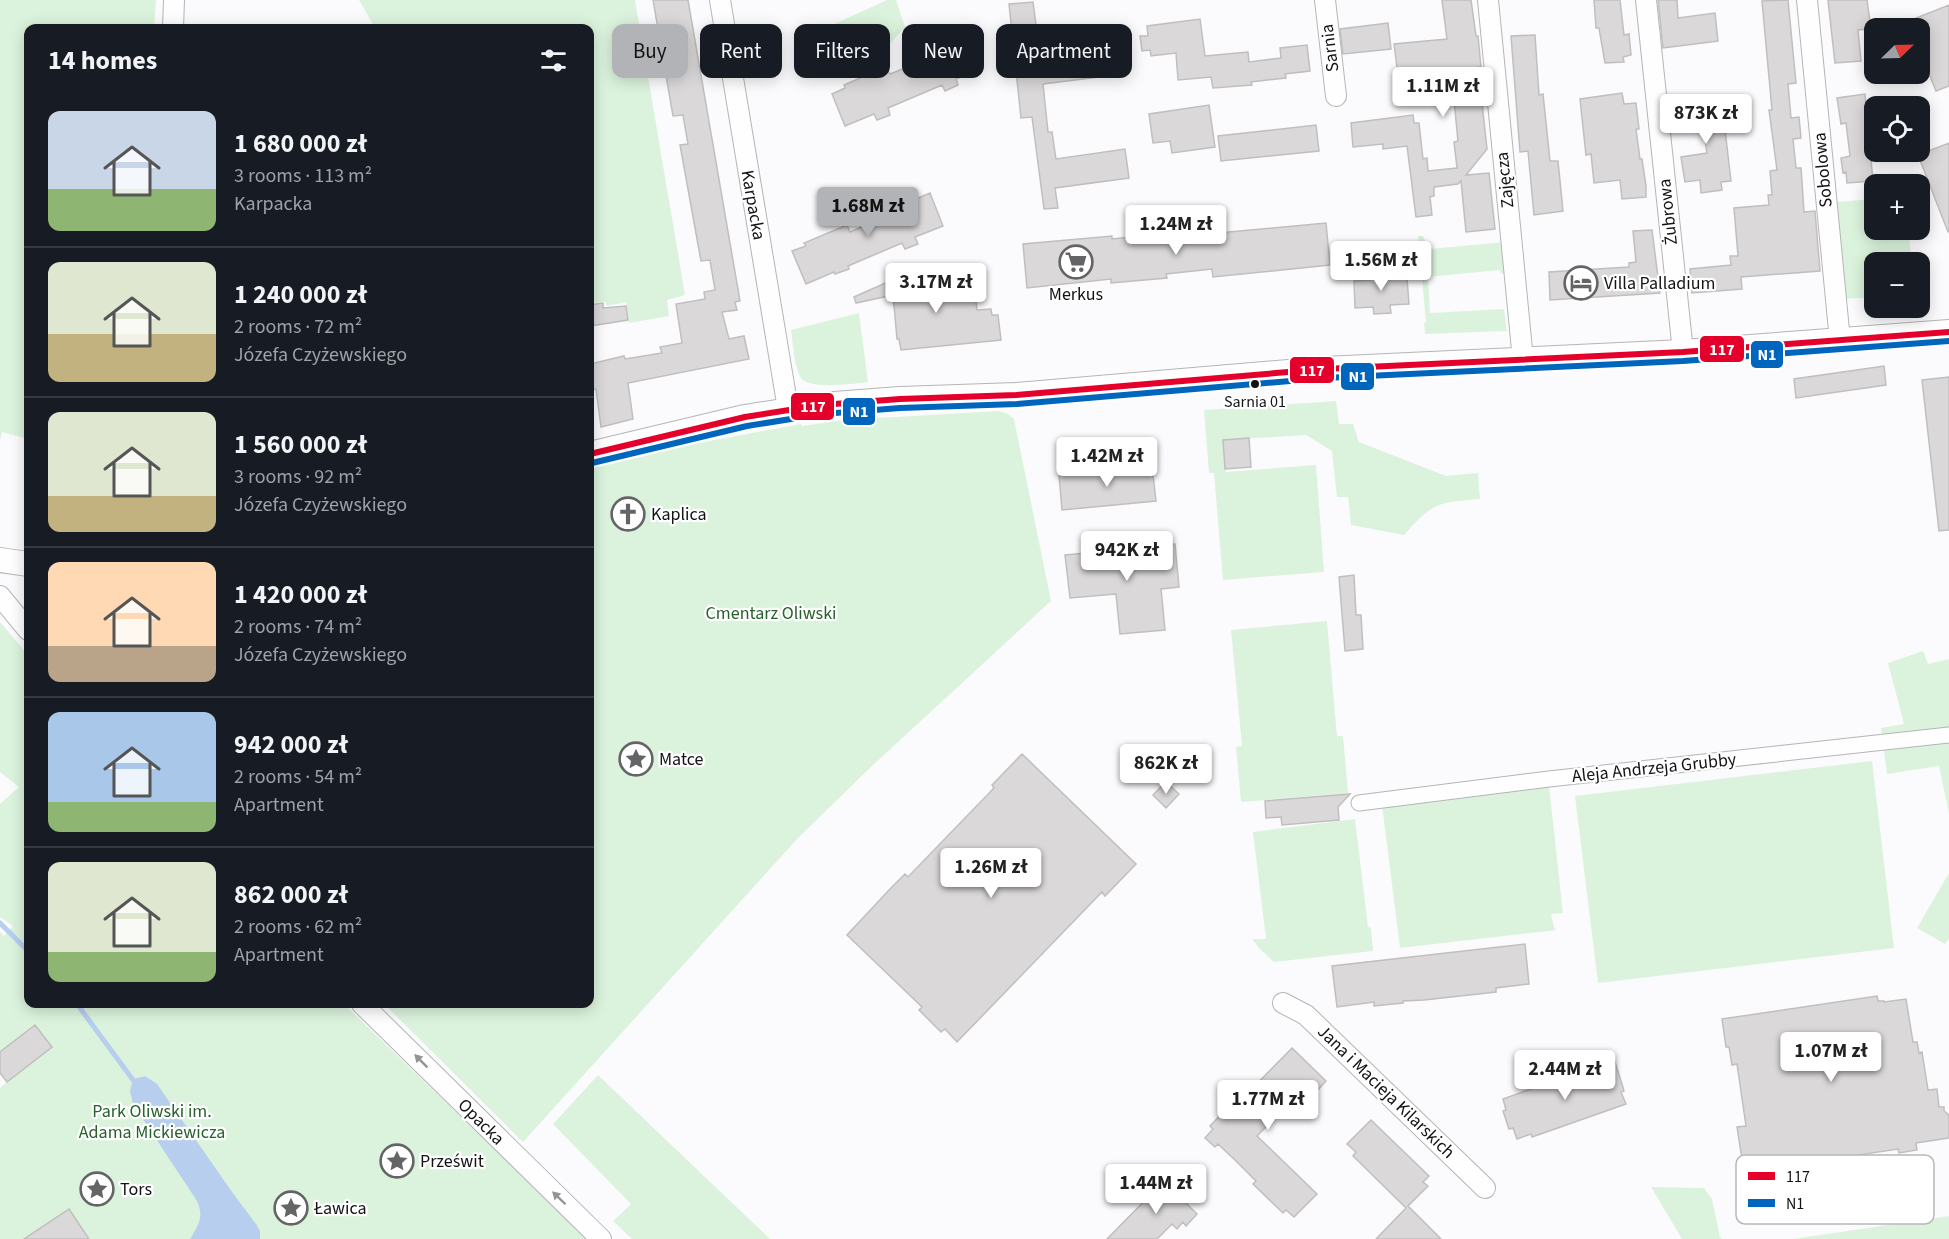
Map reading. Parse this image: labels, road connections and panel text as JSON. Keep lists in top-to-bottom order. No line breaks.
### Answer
{"streets":{"street":["Sarnia","Sobolowa","Zajęcza","Karpacka","Żubrowa","Aleja Andrzeja Grubby","Jana i Macieja Kilarskich","Opacka"]},"one_way":["Opacka"],"parks":["Cmentarz Oliwski","Park Oliwski im. Adama Mickiewicza"],"places":{"supermarket":["Merkus"],"hotel":["Villa Palladium"],"other":["Sarnia 01"],"church":["Kaplica"],"place":["Matce","Prześwit","Tors","Ławica"]},"lines":["transit line 117","transit line N1"],"legend":["117","N1"],"north":"top right","page":{"map_buttons":["+","−"],"chip":["Buy","Rent","Filters","New","Apartment"],"heading":"14 homes","price":["1.11M zł","873K zł","1.68M zł","1.24M zł","1.56M zł","3.17M zł","1.42M zł","942K zł","862K zł","1.26M zł","1.07M zł","2.44M zł","1.77M zł","1.44M zł"],"list":[{"name":"1 680 000 zł","note":"3 rooms · 113 m² · Karpacka"},{"name":"1 240 000 zł","note":"2 rooms · 72 m² · Józefa Czyżewskiego"},{"name":"1 560 000 zł","note":"3 rooms · 92 m² · Józefa Czyżewskiego"},{"name":"1 420 000 zł","note":"2 rooms · 74 m² · Józefa Czyżewskiego"},{"name":"942 000 zł","note":"2 rooms · 54 m² · Apartment"},{"name":"862 000 zł","note":"2 rooms · 62 m² · Apartment"}]}}
